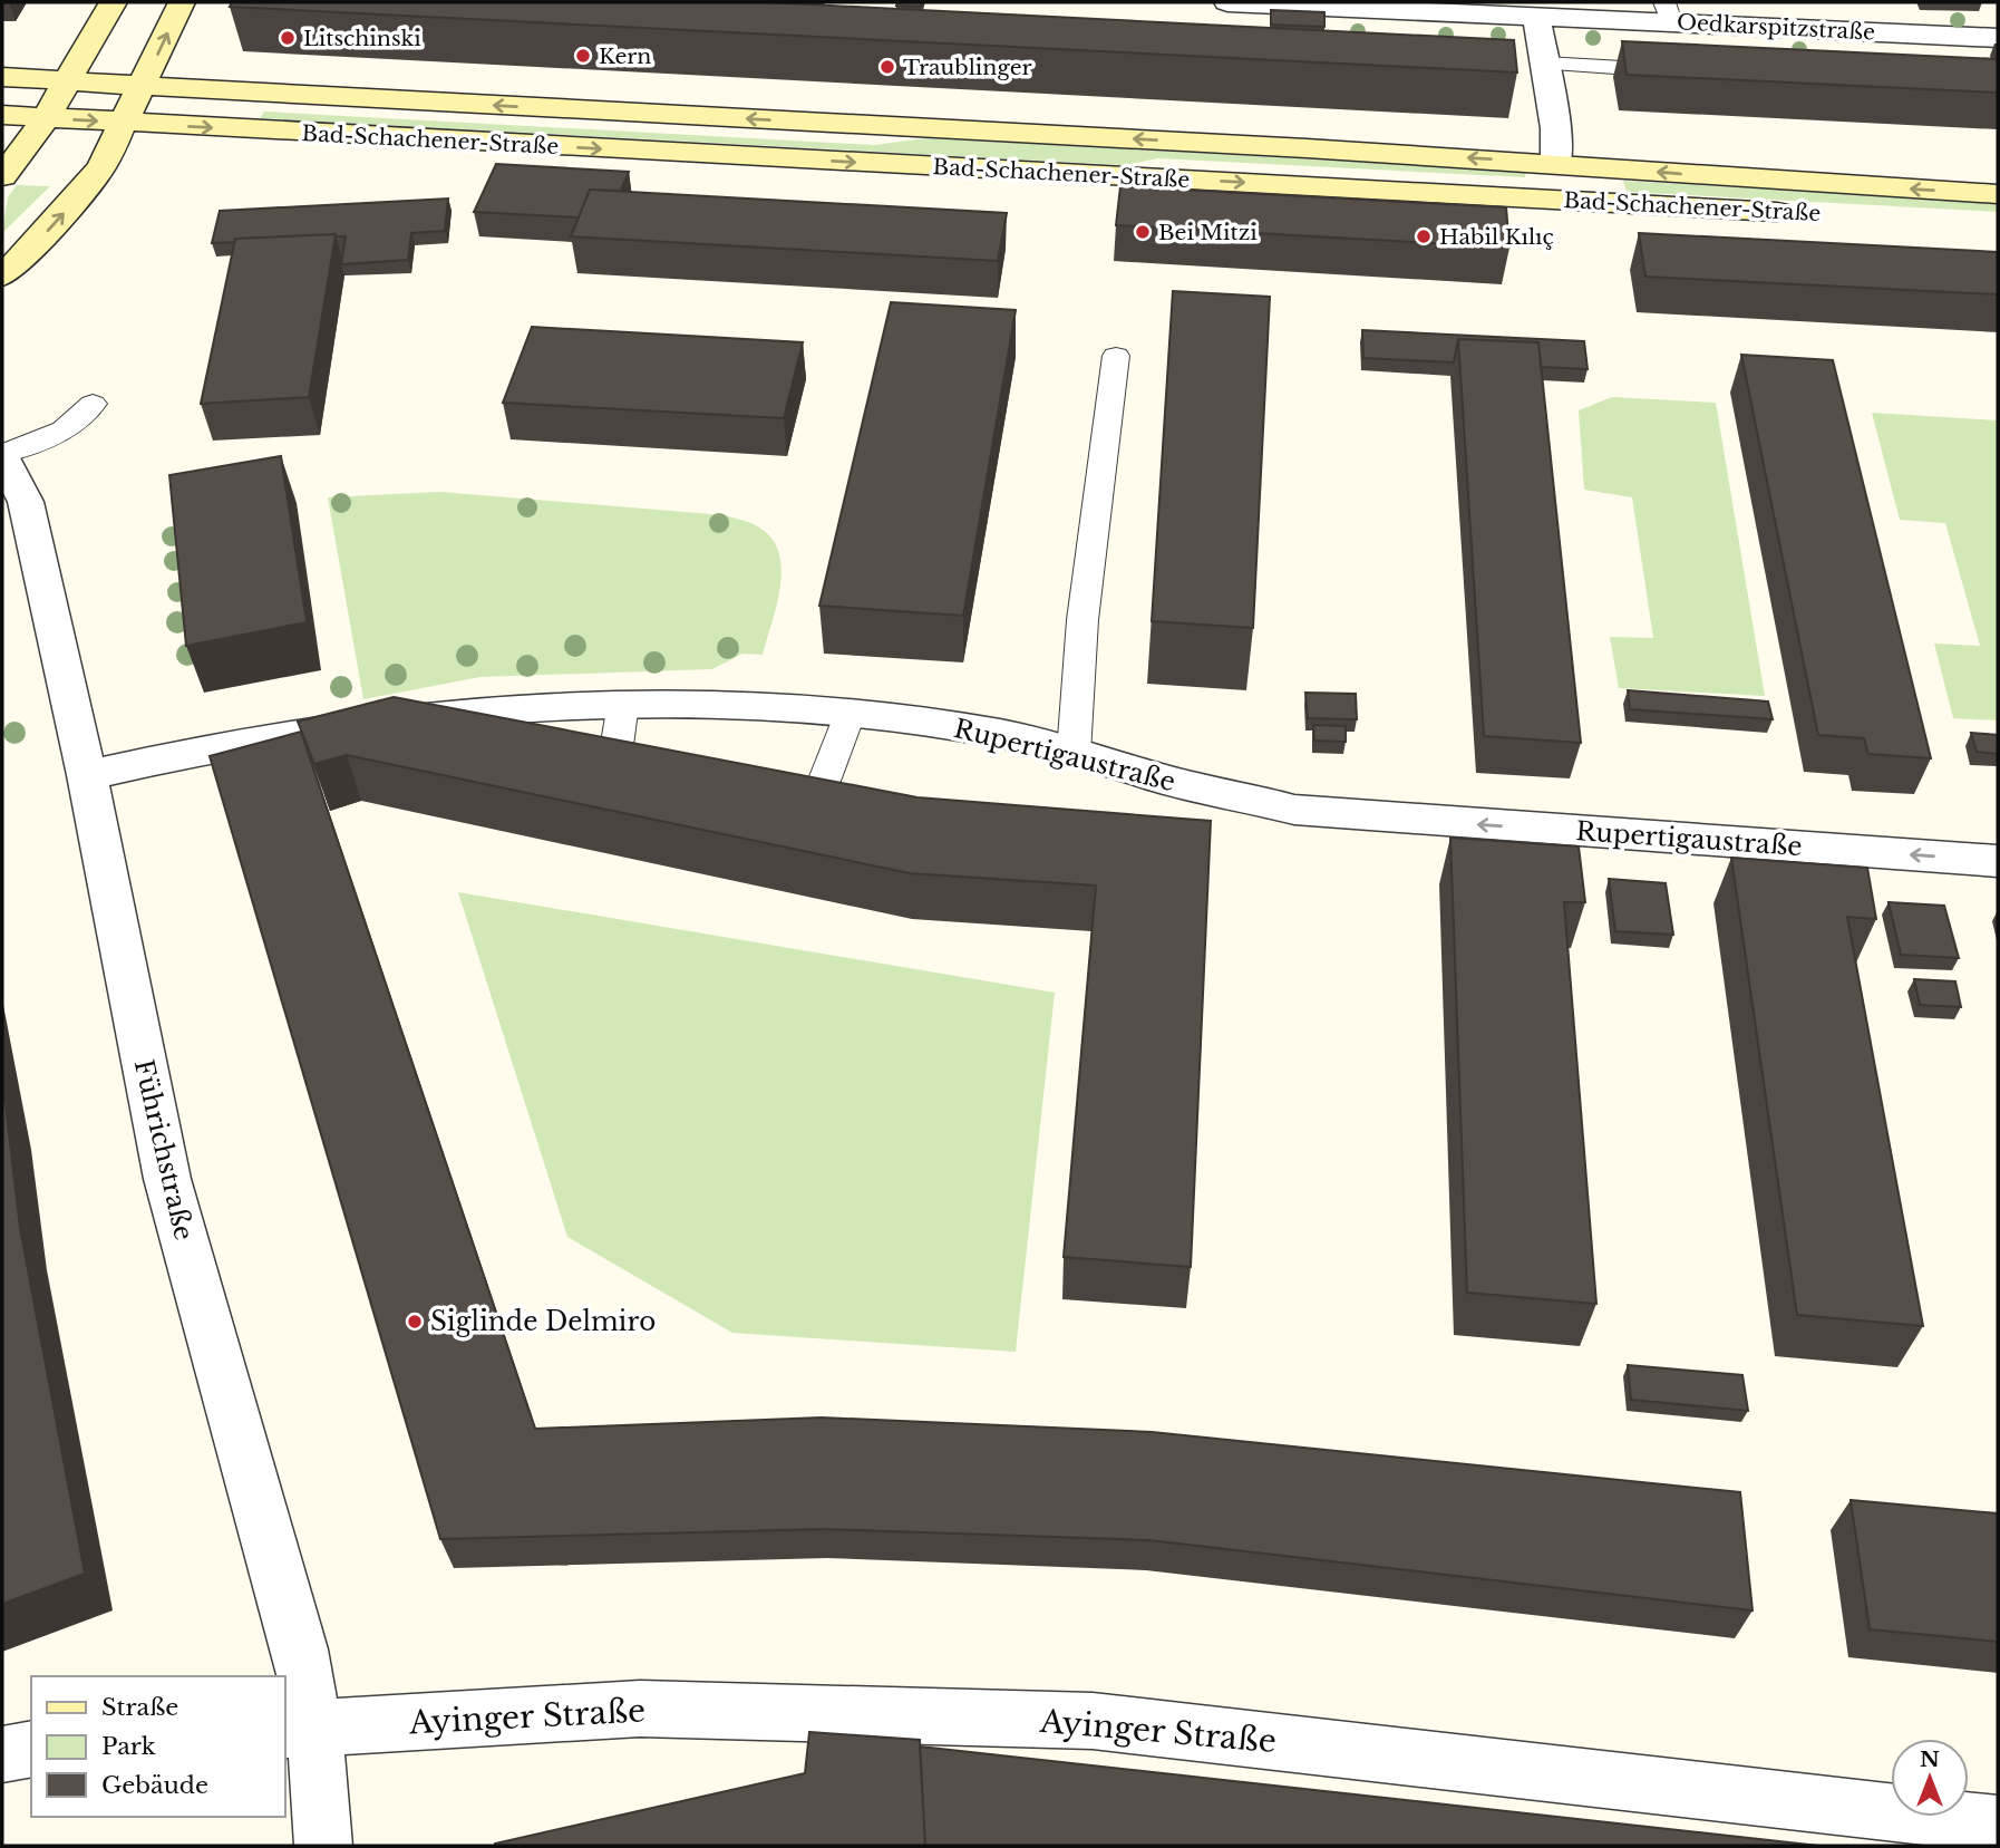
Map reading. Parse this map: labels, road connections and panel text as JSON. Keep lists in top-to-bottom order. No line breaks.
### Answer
{"streets":{"main road":["Bad-Schachener-Straße"],"street":["Oedkarspitzstraße","Rupertigaustraße","Führichstraße","Ayinger Straße"]},"crossings":[["Rupertigaustraße","Führichstraße"],["Führichstraße","Ayinger Straße"]],"one_way":["Rupertigaustraße"],"places":["Litschinski","Kern","Traublinger","Bei Mitzi","Habil Kılıç","Siglinde Delmiro"],"legend":["Straße","Park","Gebäude"],"north":"top"}
